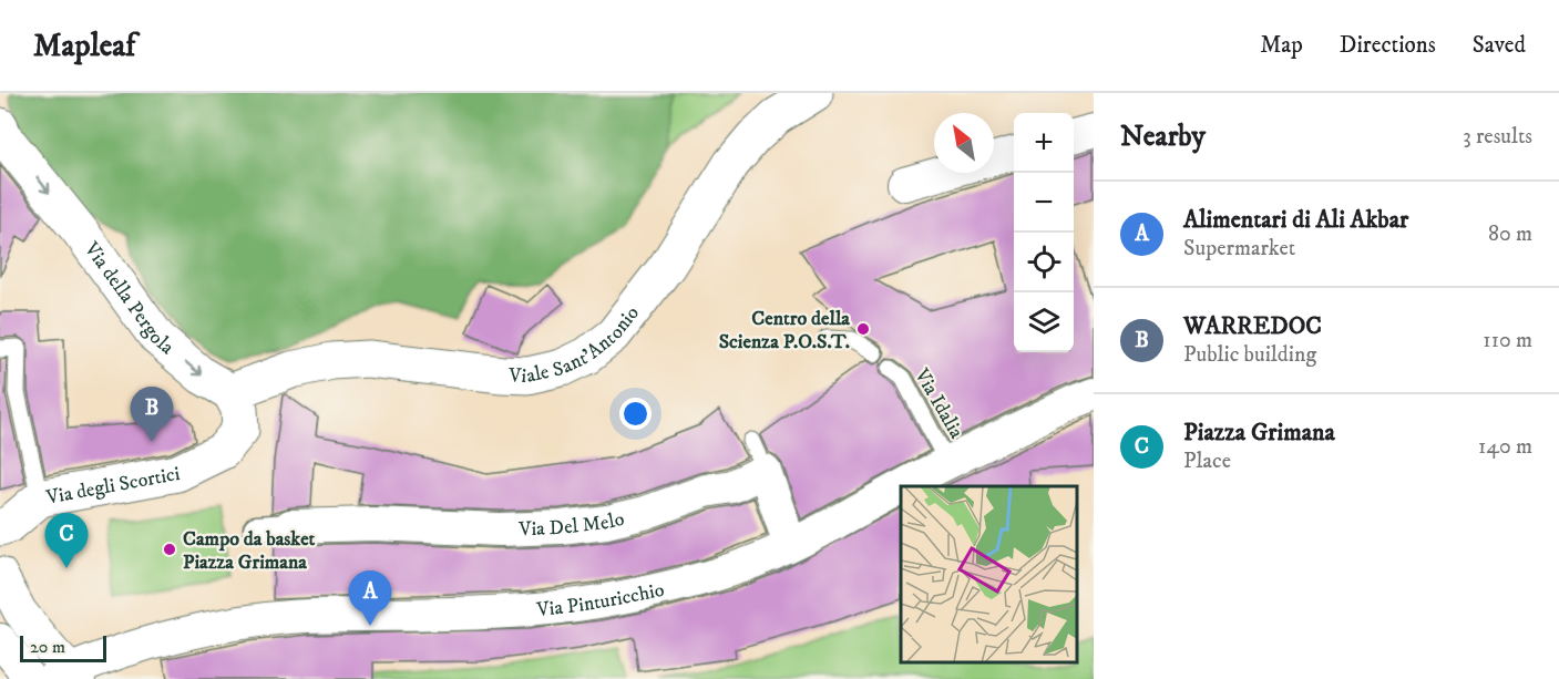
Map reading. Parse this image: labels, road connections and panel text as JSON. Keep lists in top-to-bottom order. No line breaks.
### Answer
{"streets":{"main road":["Via della Pergola","Viale Sant'Antonio","Via degli Scortici"],"street":["Via Del Melo","Via Pinturicchio"],"lane":["Via Idalia"]},"crossings":[["Via della Pergola","Viale Sant'Antonio"],["Via della Pergola","Via degli Scortici"],["Viale Sant'Antonio","Via degli Scortici"],["Via Idalia","Via Pinturicchio"]],"one_way":["Via della Pergola"],"places":["Centro della Scienza P.O.S.T.","Campo da basket Piazza Grimana"],"scale_bar":"20 m","north":"top left","page":{"header":"Mapleaf","nav":["Map","Directions","Saved"],"heading":["Nearby","3 results"],"map_buttons":["+","−"],"list":[{"mark":"A","name":"Alimentari di Ali Akbar","note":"Supermarket","value":"80 m"},{"mark":"B","name":"WARREDOC","note":"Public building","value":"110 m"},{"mark":"C","name":"Piazza Grimana","note":"Place","value":"140 m"}],"pins":["B","C","A"],"scale":"20 m"}}
